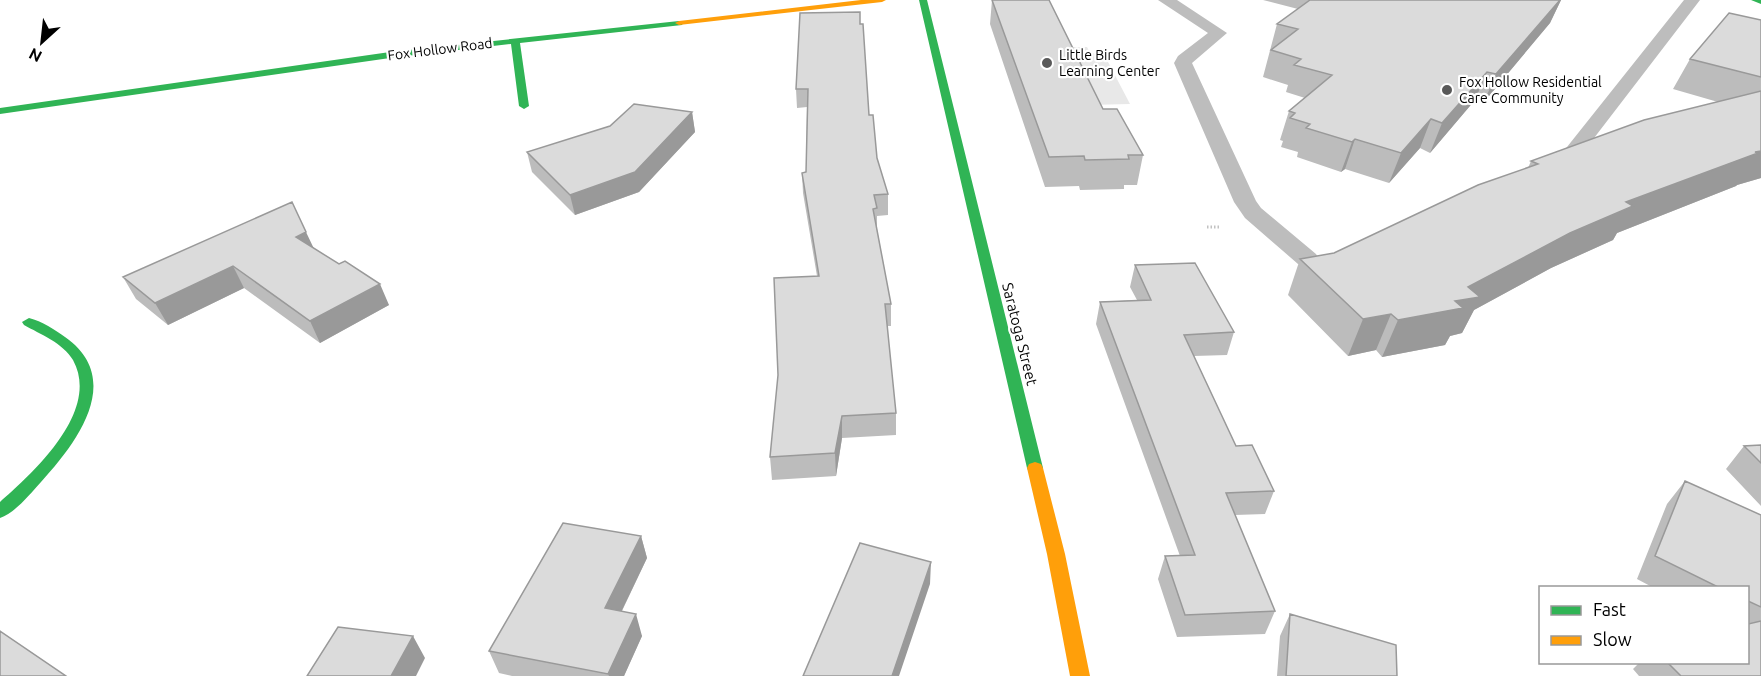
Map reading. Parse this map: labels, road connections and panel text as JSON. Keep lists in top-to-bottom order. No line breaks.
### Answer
{"streets":{"street":["Fox Hollow Road","Saratoga Street"]},"places":["Little Birds Learning Center","Fox Hollow Residential Care Community"],"legend":["Fast","Slow"],"north":"bottom left"}
